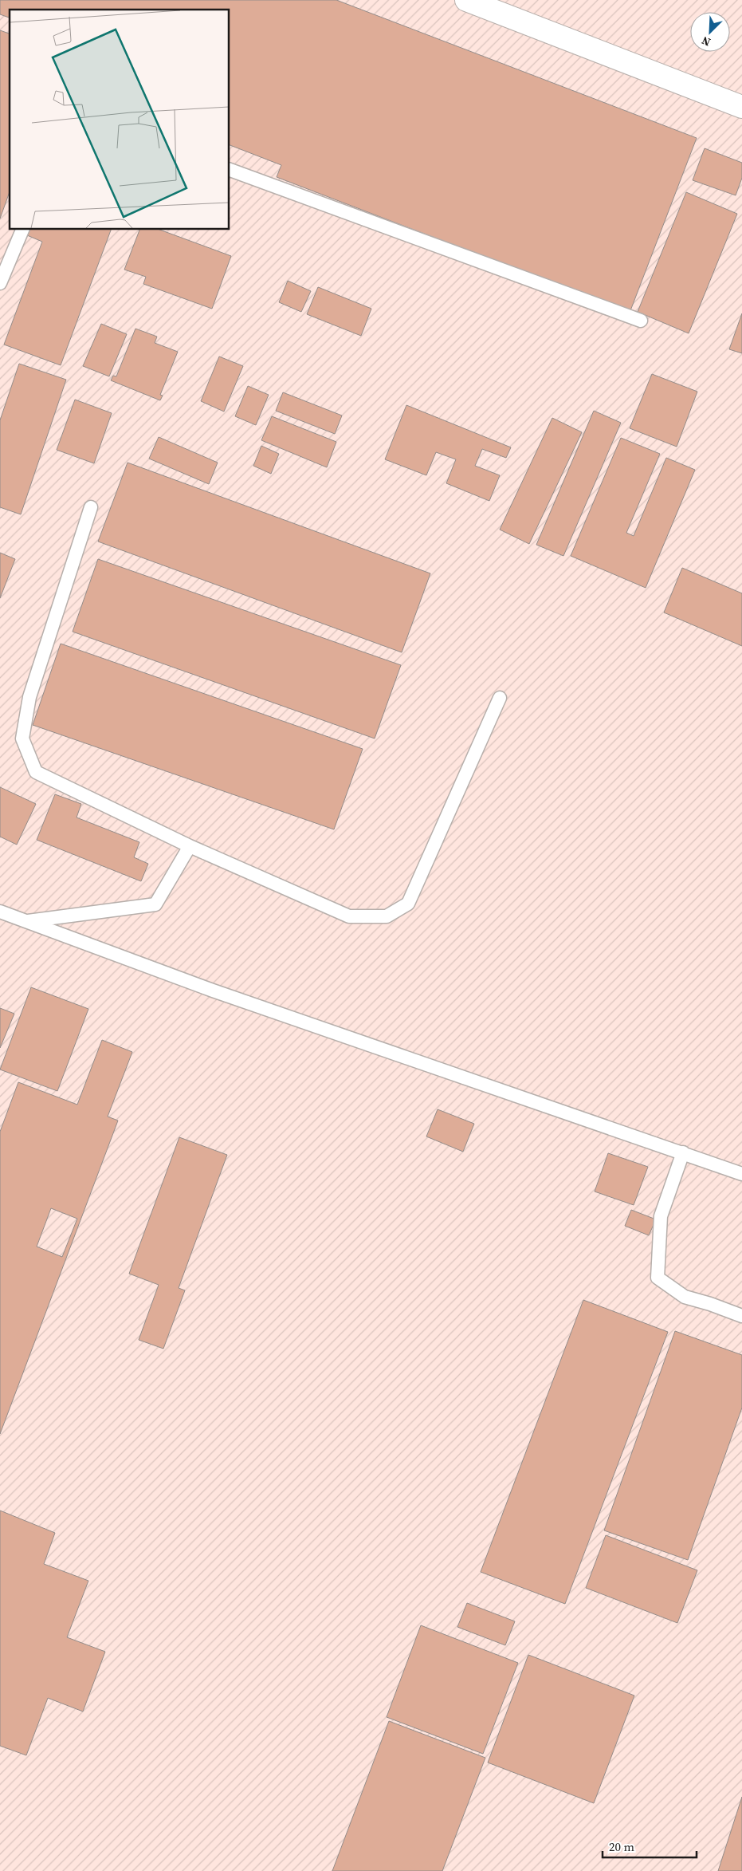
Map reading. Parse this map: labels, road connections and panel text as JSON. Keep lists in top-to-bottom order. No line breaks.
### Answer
{"scale_bar":"20 m","north":"bottom left"}
